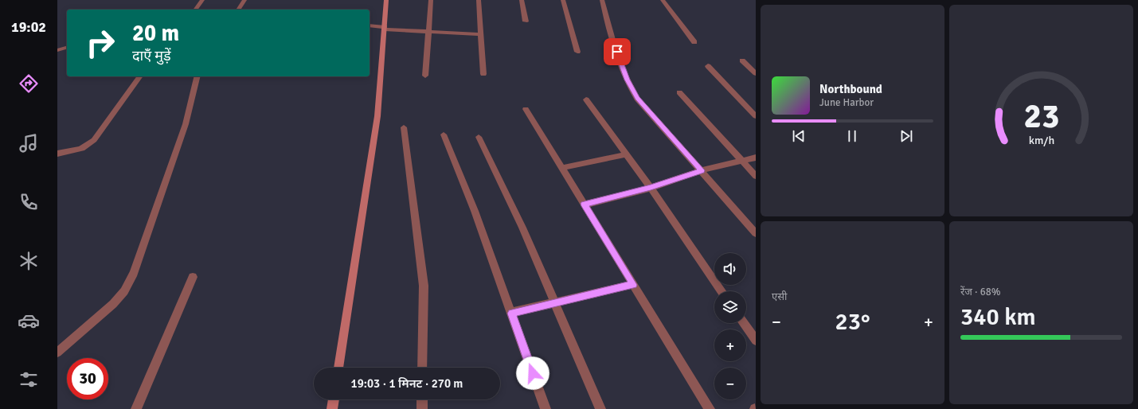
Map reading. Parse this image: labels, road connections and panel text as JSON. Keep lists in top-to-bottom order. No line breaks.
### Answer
{"page":{"tabs":"19:02","turn":["20 m","दाएँ मुड़ें"],"song":["Northbound","June Harbor"],"tile":["एसी",["रेंज · 68%","340 km"]],"map_buttons":["+","−"],"heat":["−","23°","+"],"limit":"30","trip":"19:03 · 1 मिनट · 270 m","gauge":["23","km/h"]}}
